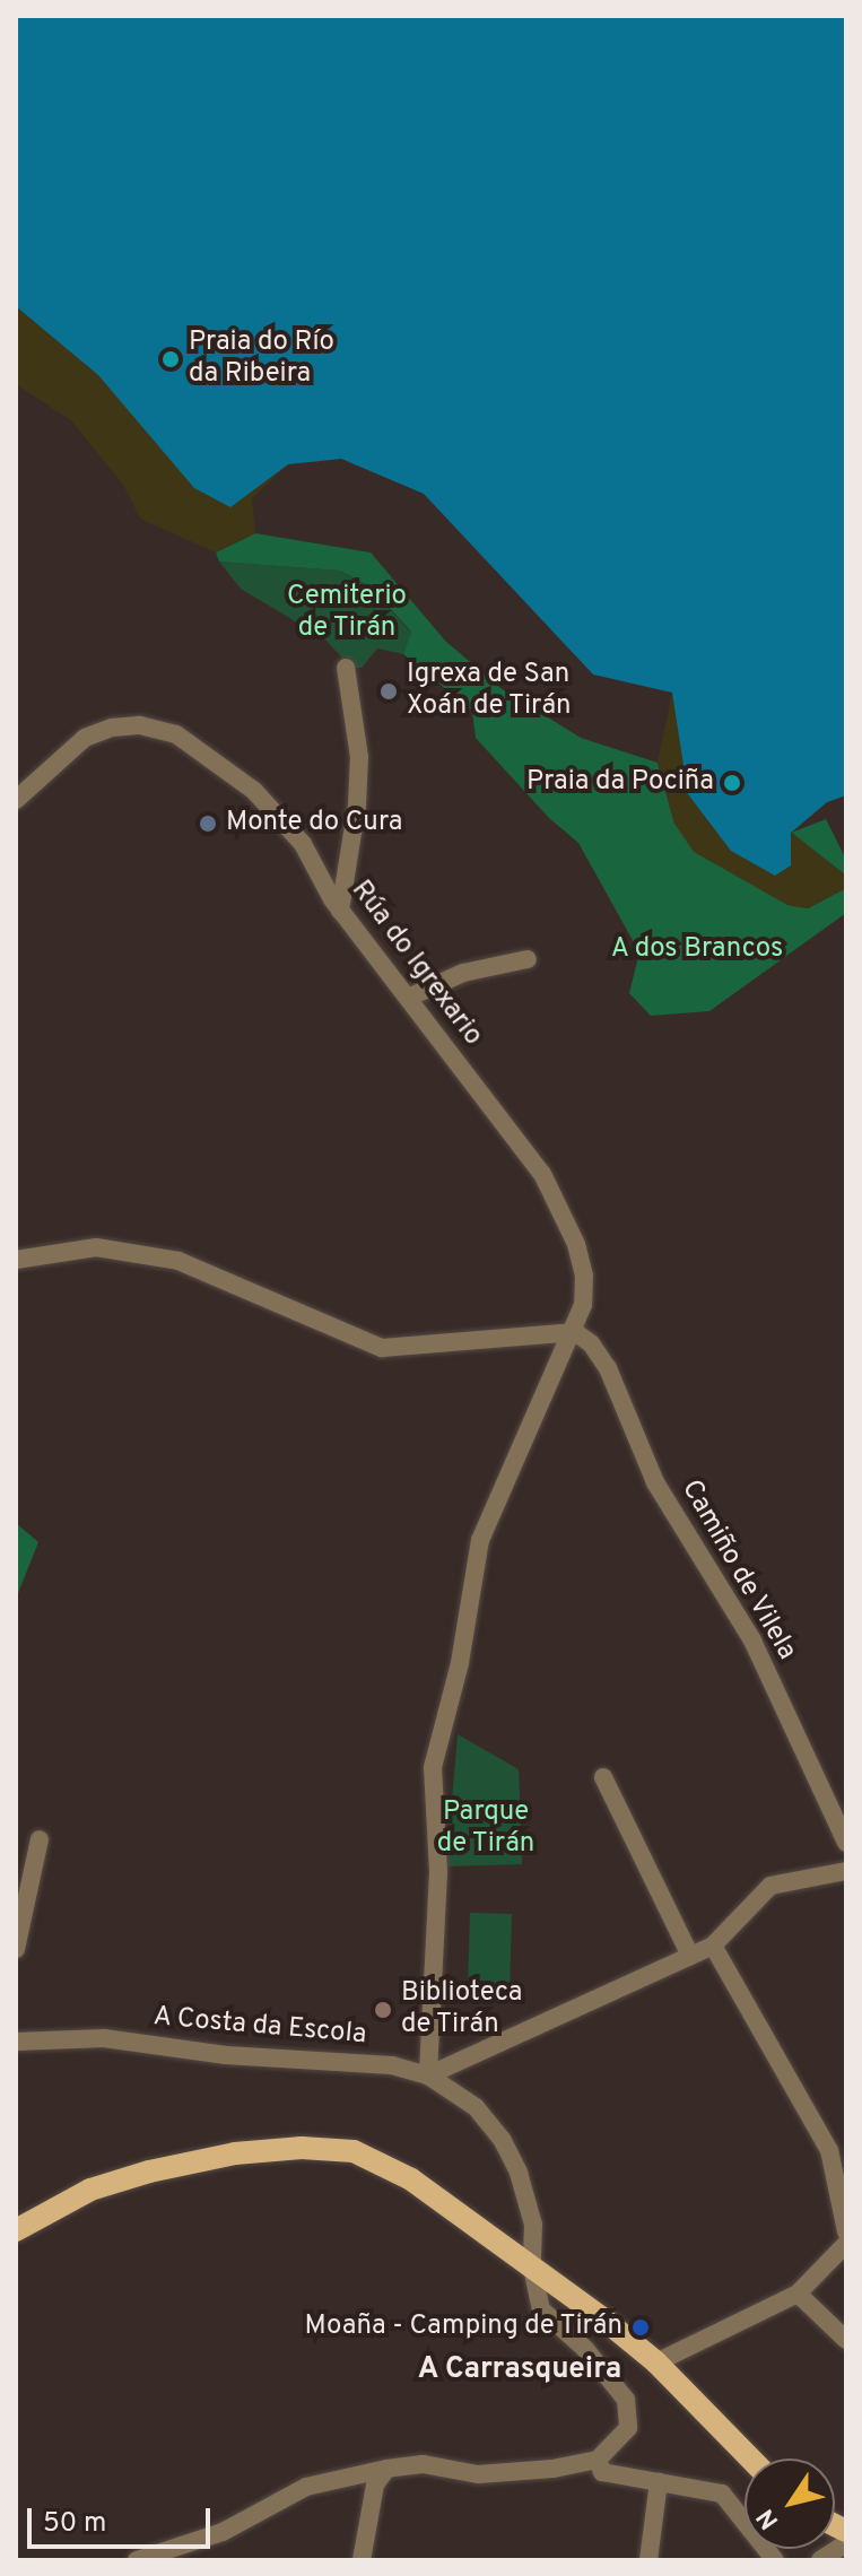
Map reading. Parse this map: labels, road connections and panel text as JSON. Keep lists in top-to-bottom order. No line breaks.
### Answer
{"streets":{"street":["Rúa do Igrexario","Camiño de Vilela","A Costa da Escola"]},"crossings":[["Rúa do Igrexario","Camiño de Vilela"],["Rúa do Igrexario","A Costa da Escola"]],"districts":["A Carrasqueira"],"parks":["Cemiterio de Tirán","A dos Brancos","Parque de Tirán"],"places":["Praia do Río da Ribeira","Igrexa de San Xoán de Tirán","Praia da Pociña","Monte do Cura","Biblioteca de Tirán","Moaña - Camping de Tirán"],"scale_bar":"50 m","north":"bottom left"}
